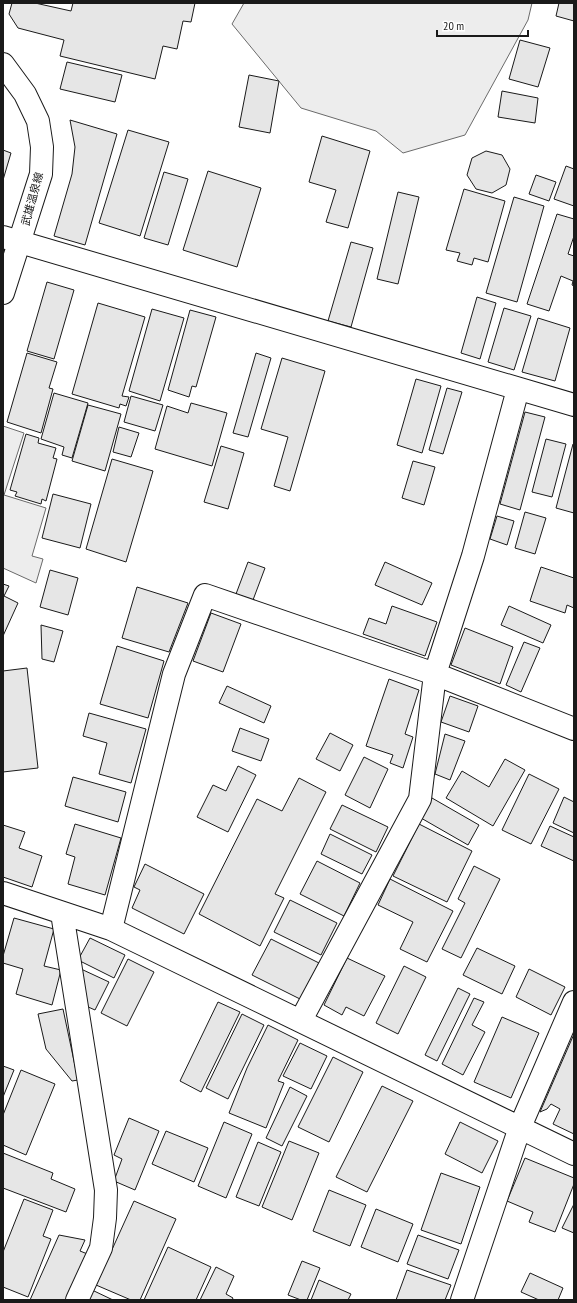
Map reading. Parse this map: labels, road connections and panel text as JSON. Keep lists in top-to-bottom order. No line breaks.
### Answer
{"streets":{"street":["武雄温泉線"]},"scale_bar":"20 m"}
